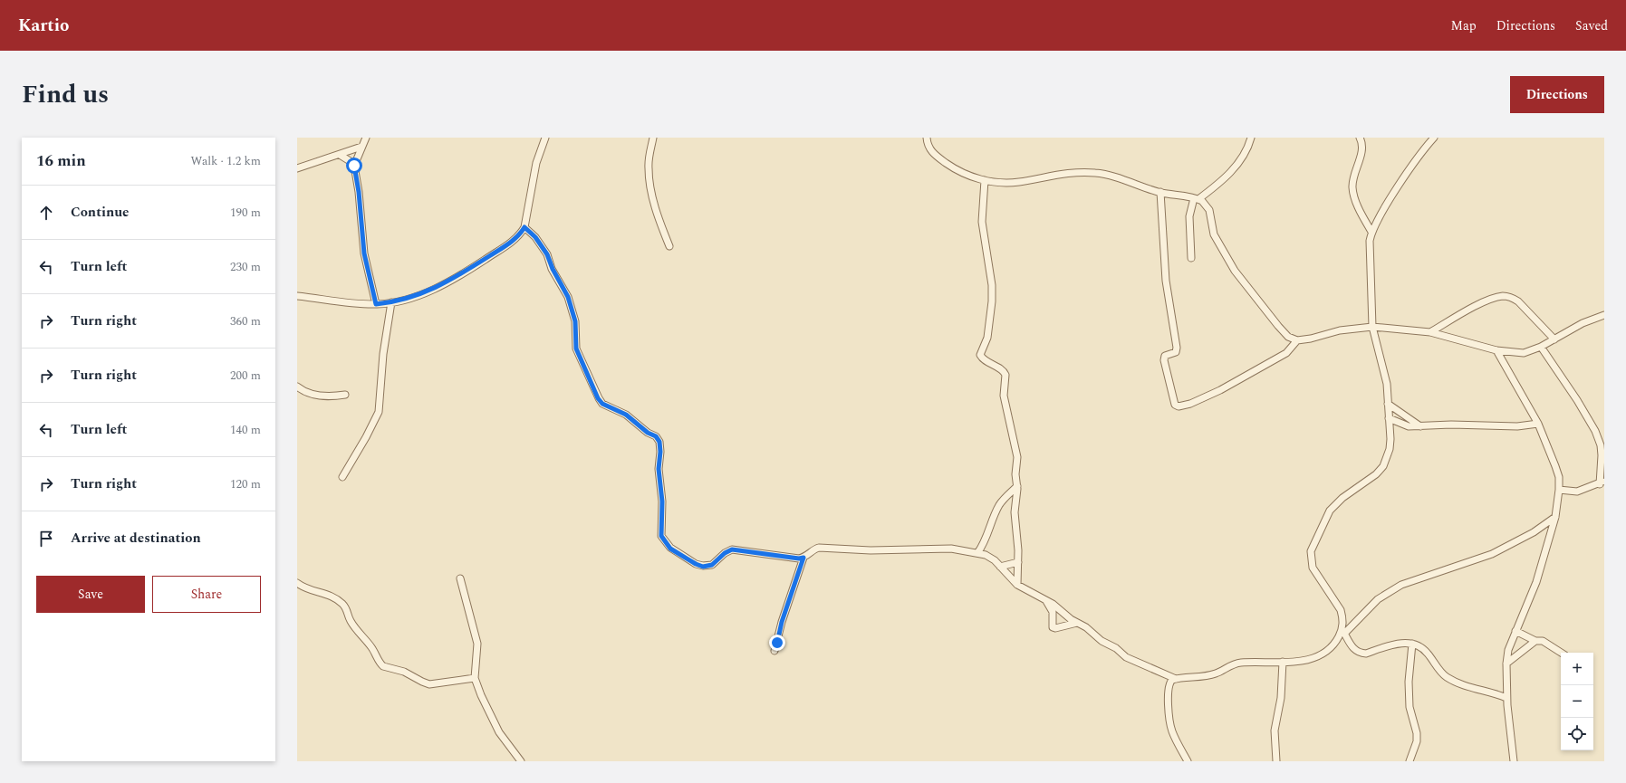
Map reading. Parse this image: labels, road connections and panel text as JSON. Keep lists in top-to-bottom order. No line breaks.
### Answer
{"page":{"header":"Kartio","nav":["Map","Directions","Saved"],"title":"Find us","buttons":["Directions",["Save","Share"]],"heading":["16 min","Walk · 1.2 km"],"list":[["Continue","190 m"],["Turn left","230 m"],["Turn right","360 m"],["Turn right","200 m"],["Turn left","140 m"],["Turn right","120 m"],"Arrive at destination"],"map_buttons":["+","−"]}}
